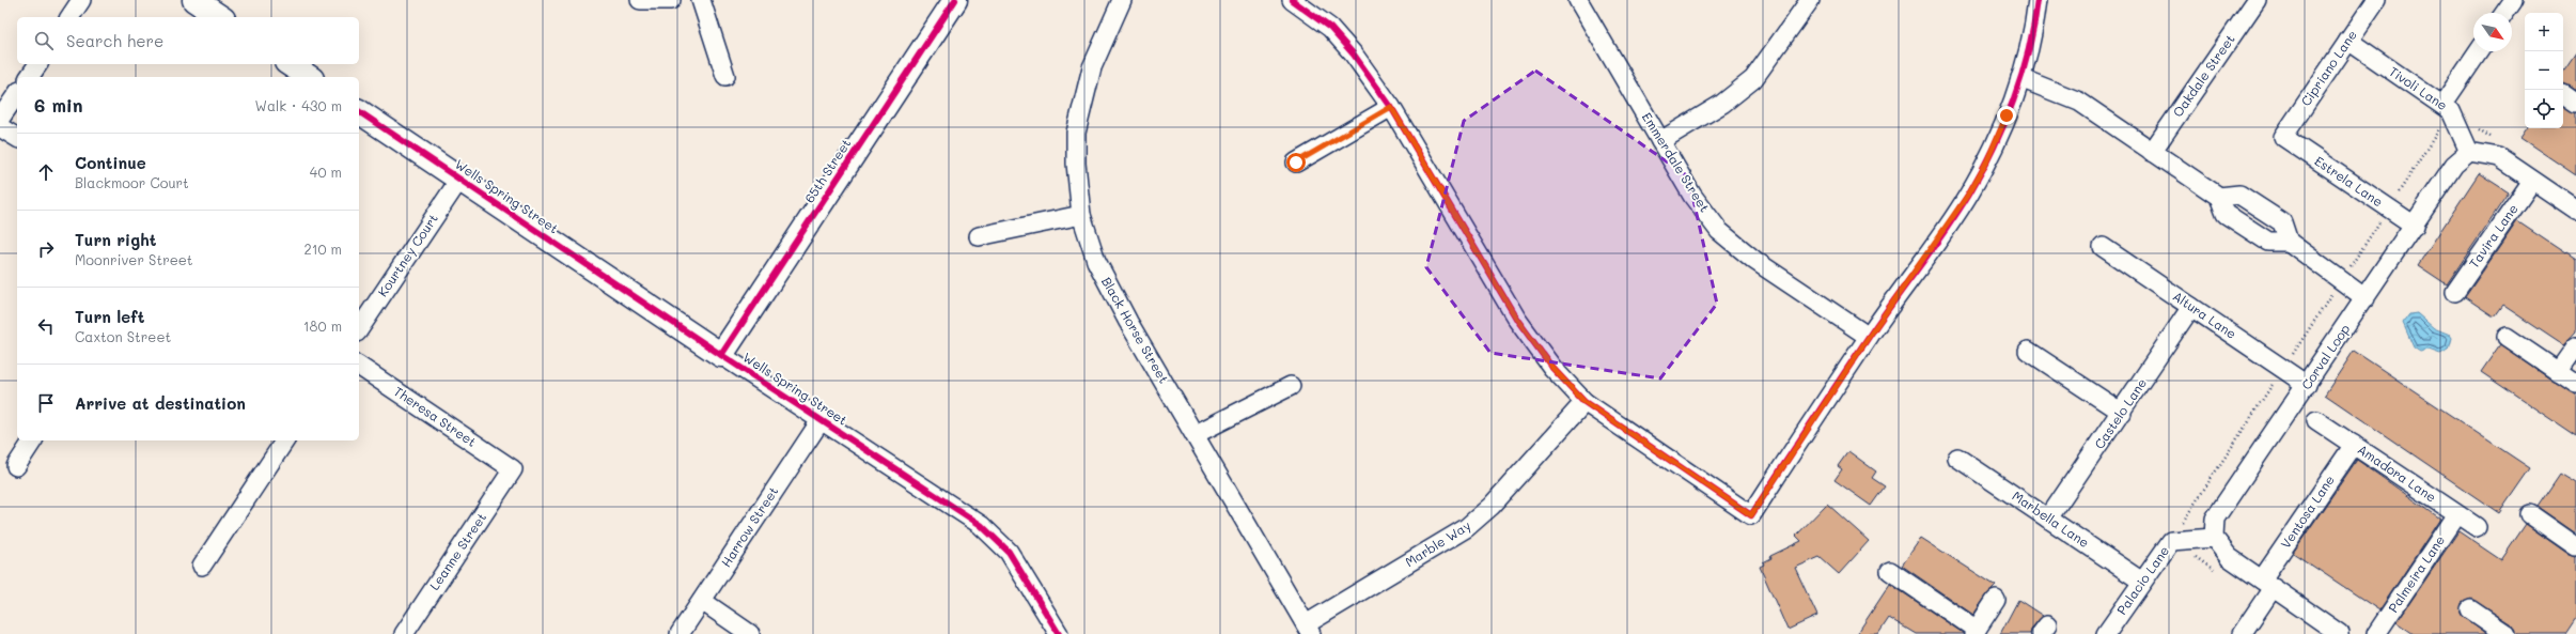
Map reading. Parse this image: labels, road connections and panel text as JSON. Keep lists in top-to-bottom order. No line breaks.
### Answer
{"streets":{"street":["Cipriano Lane","Oakdale Street","Tivoli Lane","Emmerdale Street","65th Street","Estrela Lane","Wells Spring Street","Tavira Lane","Kourtney Court","Altura Lane","Black Horse Street","Corval Loop","Castelo Lane","Theresa Street","Amadora Lane","Ventosa Lane","Marbella Lane","Harrow Street","Marble Way","Leanne Street","Palmeira Lane","Palacio Lane"]},"crossings":[["Cipriano Lane","Tivoli Lane"],["Cipriano Lane","Estrela Lane"],["Tivoli Lane","Corval Loop"],["65th Street","Wells Spring Street"],["Estrela Lane","Corval Loop"],["Wells Spring Street","Kourtney Court"],["Wells Spring Street","Harrow Street"],["Altura Lane","Corval Loop"],["Altura Lane","Castelo Lane"],["Black Horse Street","Marble Way"],["Corval Loop","Palacio Lane"],["Castelo Lane","Marbella Lane"],["Theresa Street","Leanne Street"],["Amadora Lane","Ventosa Lane"],["Amadora Lane","Palmeira Lane"],["Marbella Lane","Palacio Lane"]],"north":"bottom right","page":{"map_buttons":["+","−"],"search":"Search here","heading":["6 min","Walk · 430 m"],"list":[["Continue","Blackmoor Court","40 m"],["Turn right","Moonriver Street","210 m"],["Turn left","Caxton Street","180 m"],"Arrive at destination"]}}
